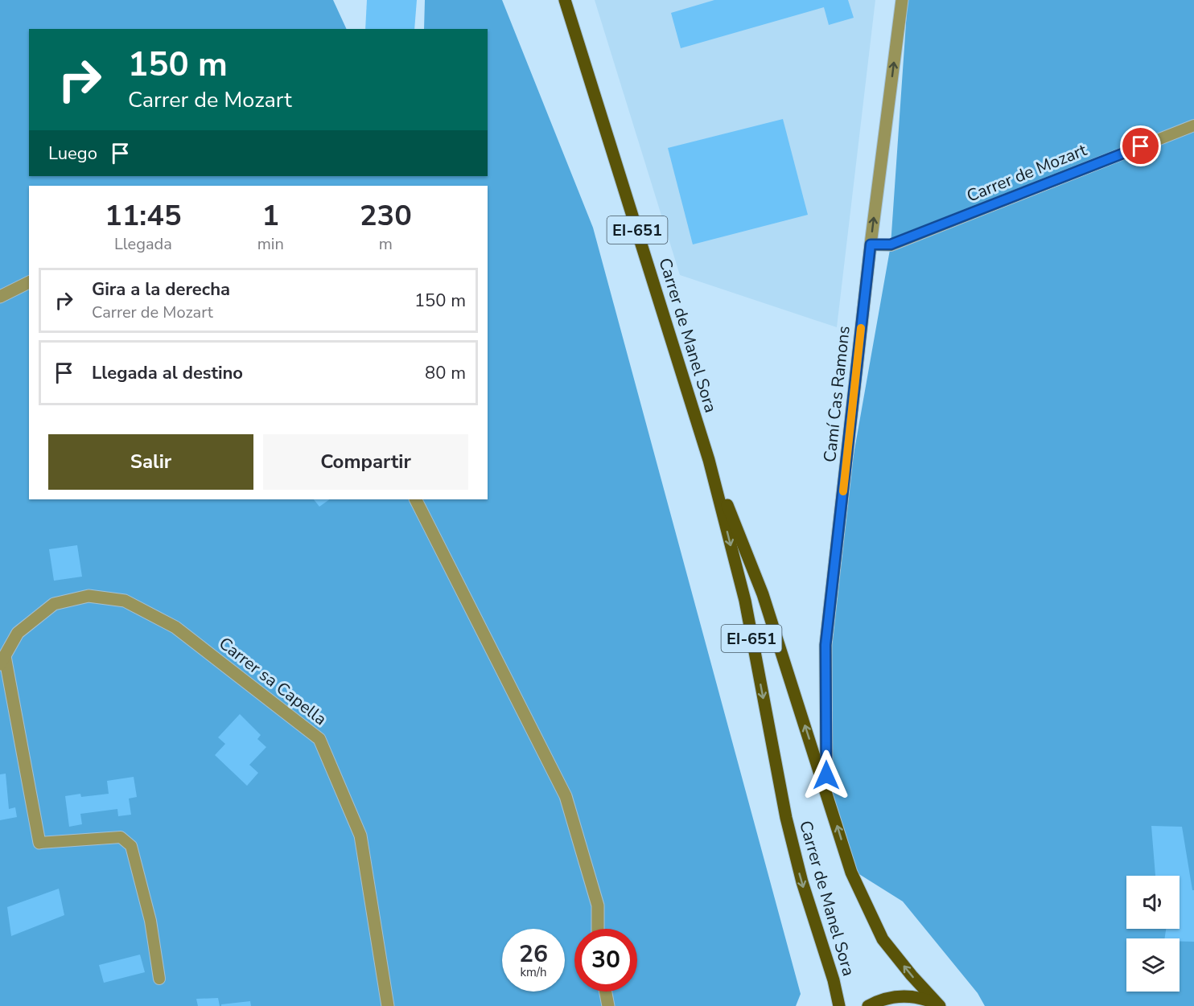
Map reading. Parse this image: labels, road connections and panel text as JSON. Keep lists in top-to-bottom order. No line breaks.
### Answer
{"streets":{"main road":["EI-651","Carrer de Manel Sora"],"street":["Camí Cas Ramons","Carrer sa Capella"],"lane":["Carrer de Mozart"]},"crossings":[["Carrer de Mozart","Camí Cas Ramons"],["EI-651","Carrer de Manel Sora"],["Carrer de Manel Sora","Camí Cas Ramons"]],"page":{"turn":["150 m","Carrer de Mozart"],"then":"Luego","eta":["11:45","Llegada","1","min","230","m"],"list":[{"name":"Gira a la derecha","note":"Carrer de Mozart","value":"150 m"},{"name":"Llegada al destino","value":"80 m"}],"buttons":["Salir","Compartir"],"speed":"26 km/h","limit":"30"}}
